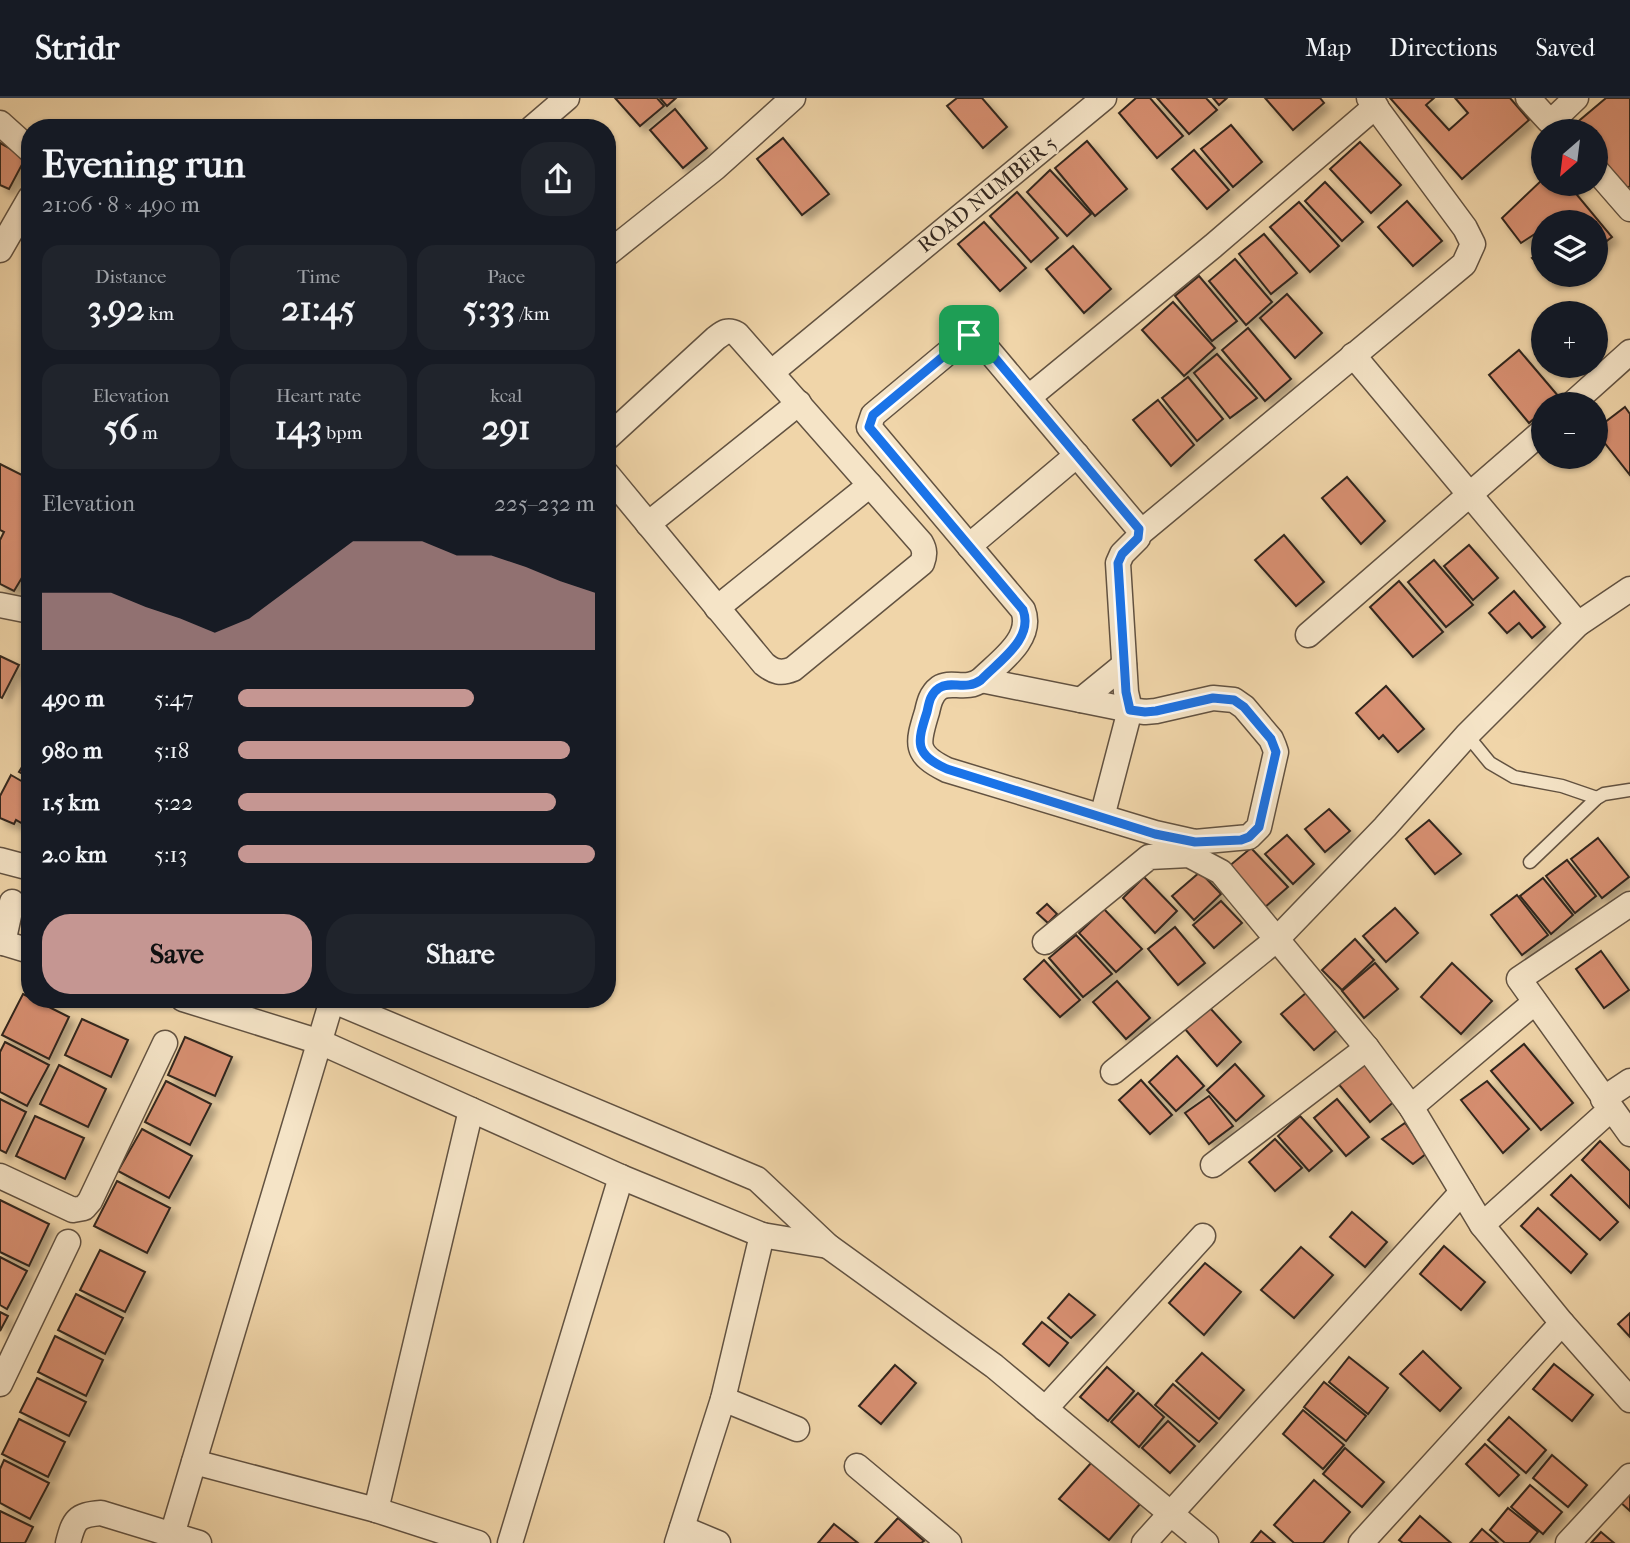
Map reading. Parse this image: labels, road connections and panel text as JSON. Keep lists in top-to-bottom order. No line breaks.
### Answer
{"streets":{"street":["ROAD NUMBER 5"]},"north":"bottom left","page":{"header":"Stridr","nav":["Map","Directions","Saved"],"map_buttons":["+","−"],"heading":["Evening run","21:06 · 8 × 490 m"],"stats":[["Distance","3.92 km"],["Time","21:45"],["Pace","5:33 /km"],["Elevation","56 m"],["Heart rate","143 bpm"],["kcal","291"]],"chart":["Elevation","225–232 m"],"list":[{"name":"490 m","note":"5:47"},{"name":"980 m","note":"5:18"},{"name":"1.5 km","note":"5:22"},{"name":"2.0 km","note":"5:13"}],"buttons":["Save","Share"]}}
